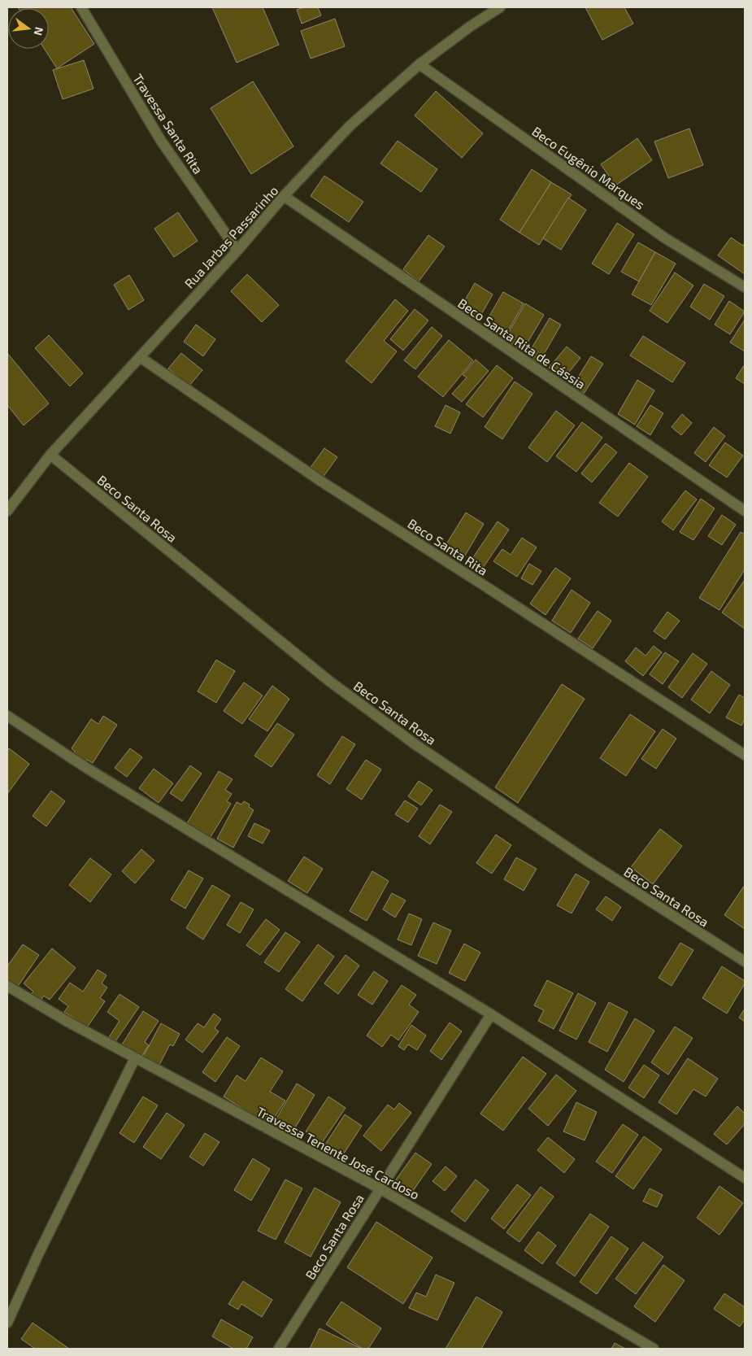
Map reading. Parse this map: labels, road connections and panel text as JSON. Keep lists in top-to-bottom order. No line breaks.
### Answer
{"streets":{"street":["Travessa Santa Rita","Beco Eugênio Marques","Rua Jarbas Passarinho","Beco Santa Rita de Cássia","Beco Santa Rosa","Beco Santa Rita","Travessa Tenente José Cardoso"]},"crossings":[["Travessa Santa Rita","Rua Jarbas Passarinho"],["Beco Eugênio Marques","Rua Jarbas Passarinho"],["Rua Jarbas Passarinho","Beco Santa Rita de Cássia"],["Rua Jarbas Passarinho","Beco Santa Rosa"],["Rua Jarbas Passarinho","Beco Santa Rita"],["Beco Santa Rosa","Travessa Tenente José Cardoso"]],"north":"right"}
